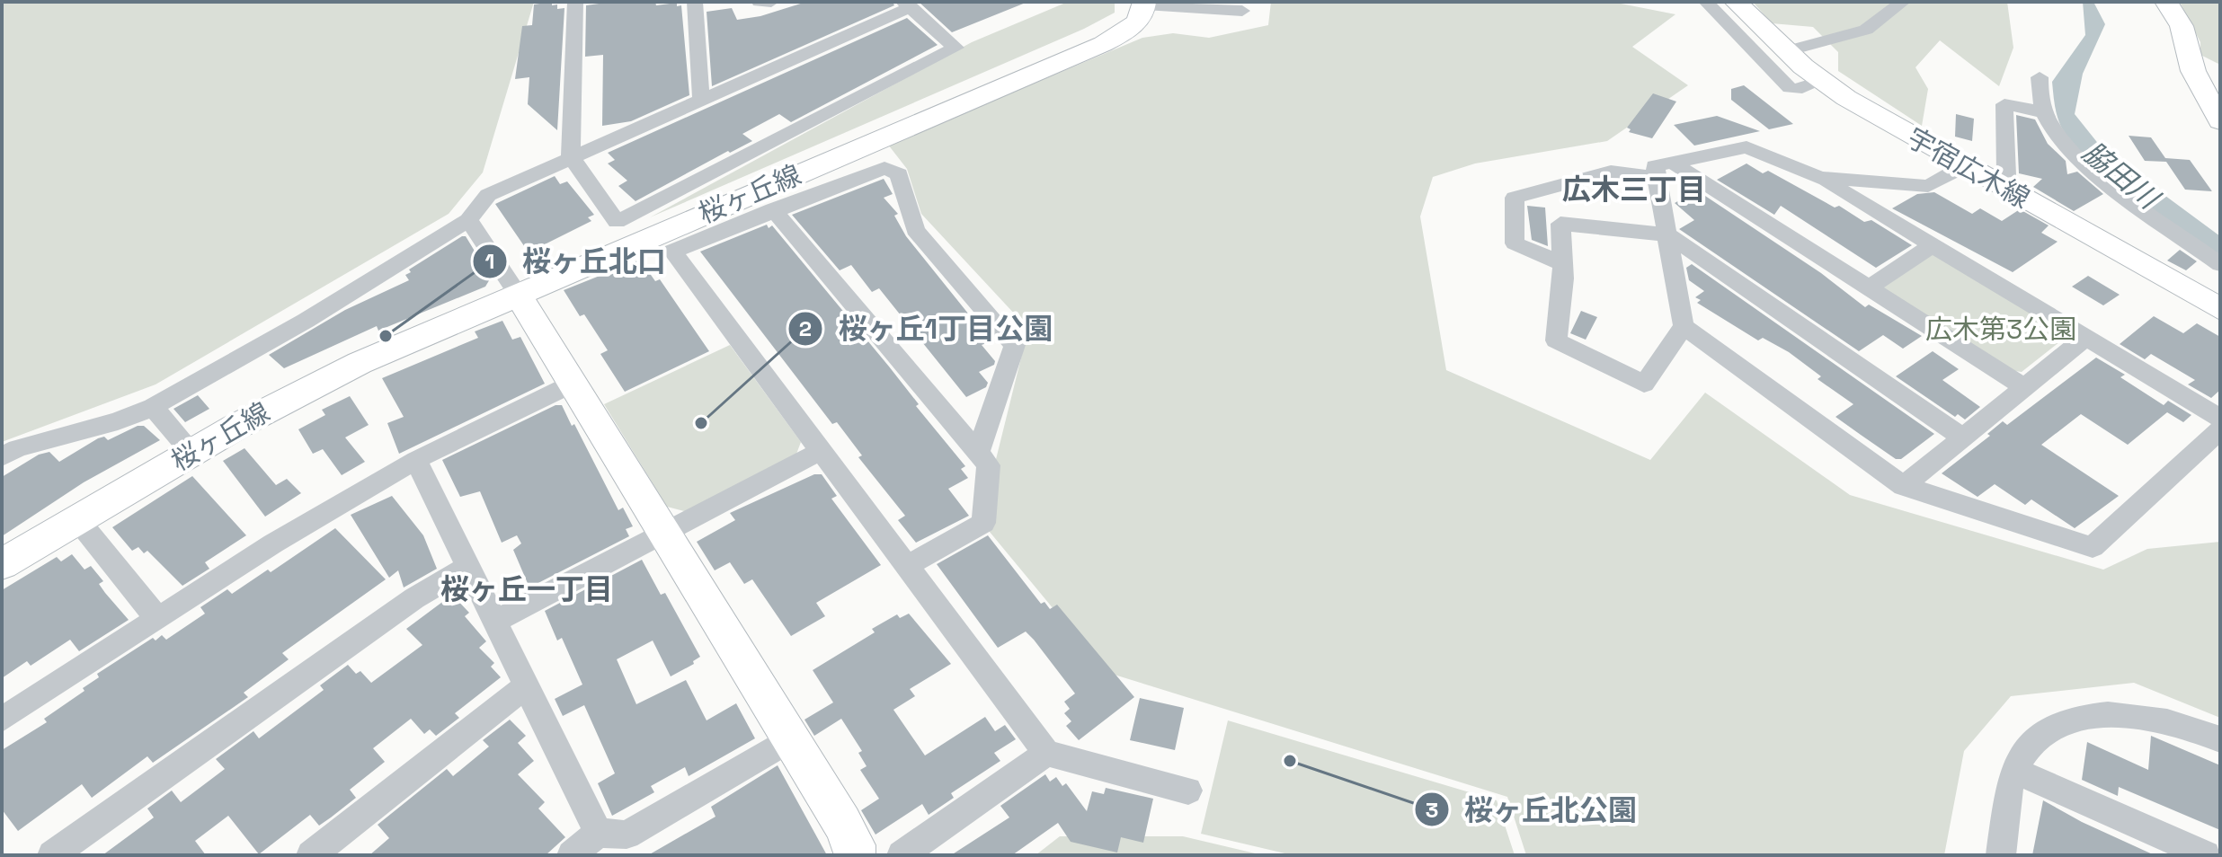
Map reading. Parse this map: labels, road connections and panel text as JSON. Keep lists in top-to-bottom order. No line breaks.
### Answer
{"streets":{"street":["宇宿広木線","桜ヶ丘線"]},"districts":["広木三丁目","桜ヶ丘一丁目"],"water":["脇田川"],"parks":["広木第3公園"],"places":["桜ヶ丘北口","桜ヶ丘1丁目公園","桜ヶ丘北公園"]}
